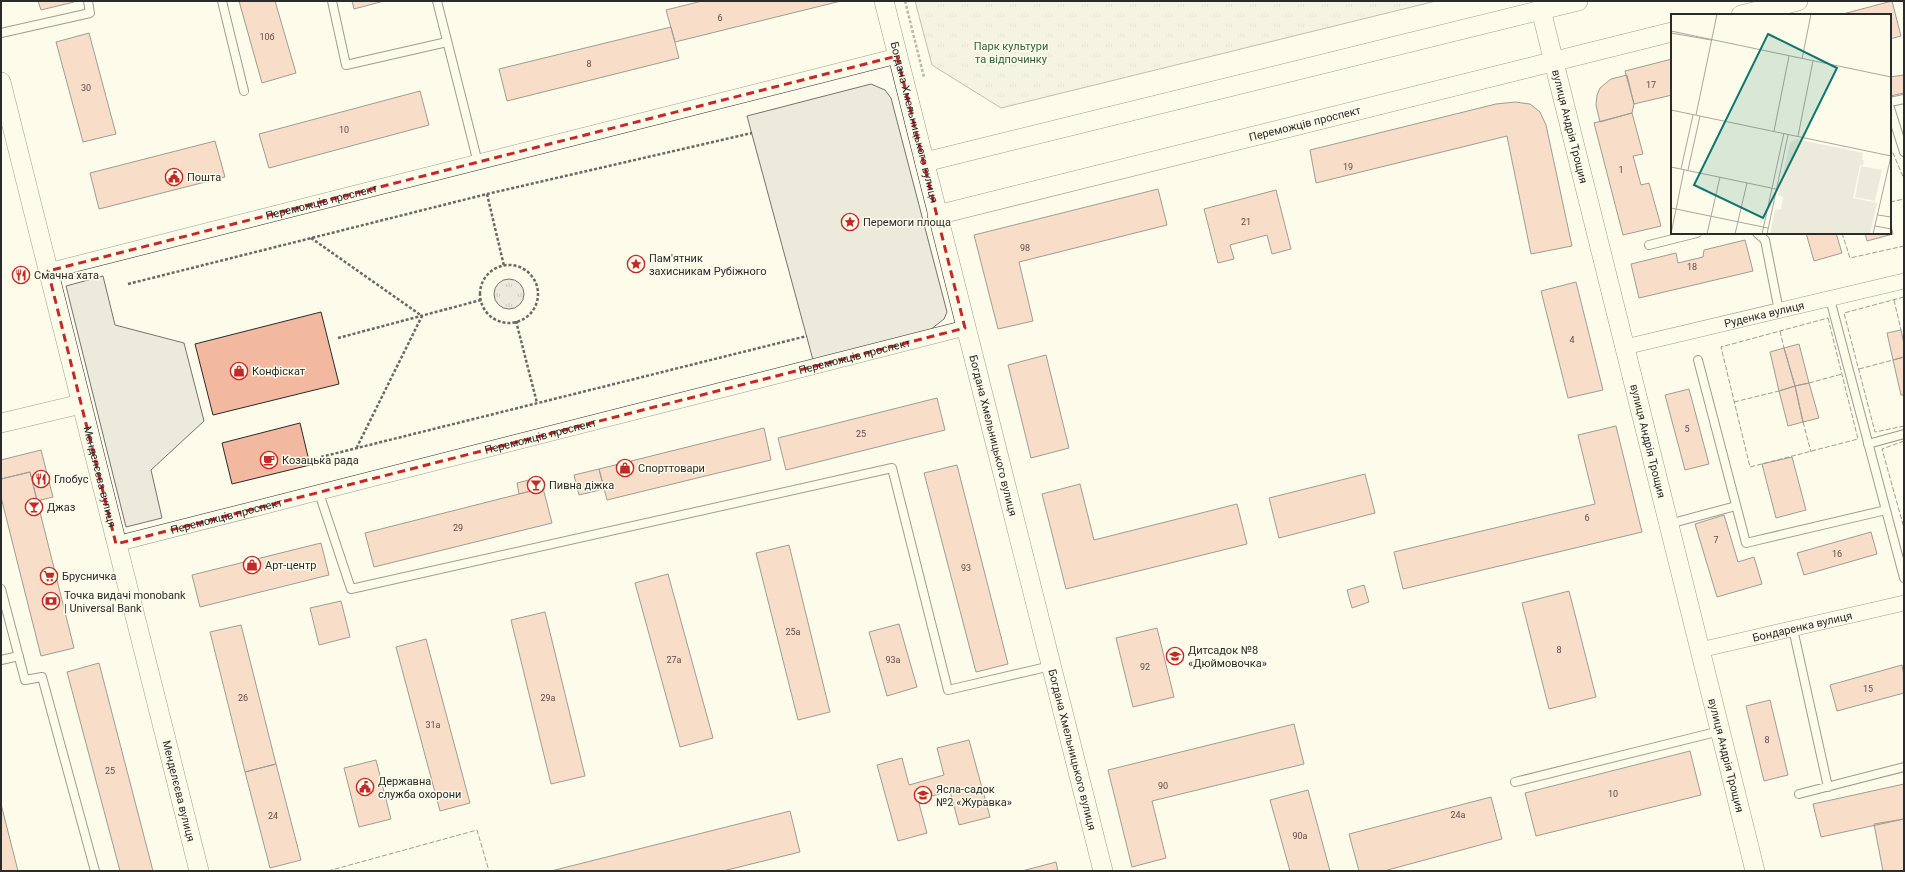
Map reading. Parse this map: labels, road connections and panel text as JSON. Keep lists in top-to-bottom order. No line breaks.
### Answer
{"streets":{"street":["Богдана Хмельницького вулиця","Переможців проспект","вулиця Андрія Трощия","Руденка вулиця","Менделєєва вулиця","Бондаренка вулиця"]},"crossings":[["Богдана Хмельницького вулиця","Переможців проспект"],["Переможців проспект","вулиця Андрія Трощия"],["Переможців проспект","Менделєєва вулиця"],["вулиця Андрія Трощия","Руденка вулиця"],["вулиця Андрія Трощия","Бондаренка вулиця"]],"parks":["Парк культури та відпочинку"],"places":{"public building":["Пошта","Державна служба охорони"],"place":["Перемоги площа","Пам'ятник захисникам Рубіжного"],"restaurant":["Смачна хата","Глобус"],"shop":["Конфіскат","Спорттовари","Арт-центр"],"cafe":["Козацька рада"],"bar":["Пивна діжка","Джаз"],"supermarket":["Брусничка"],"bank":["Точка видачі monobank | Universal Bank"],"school or university":["Дитсадок №8 «Дюймовочка»","Ясла-садок №2 «Журавка»"]},"house_numbers":["6","10б","8","17","30","10","19","1","21","98","18","4","5","25","6","29","7","16","93","25а","8","27а","93а","92","15","26","29а","31а","8","25","90","10","24а","24","90а"]}
